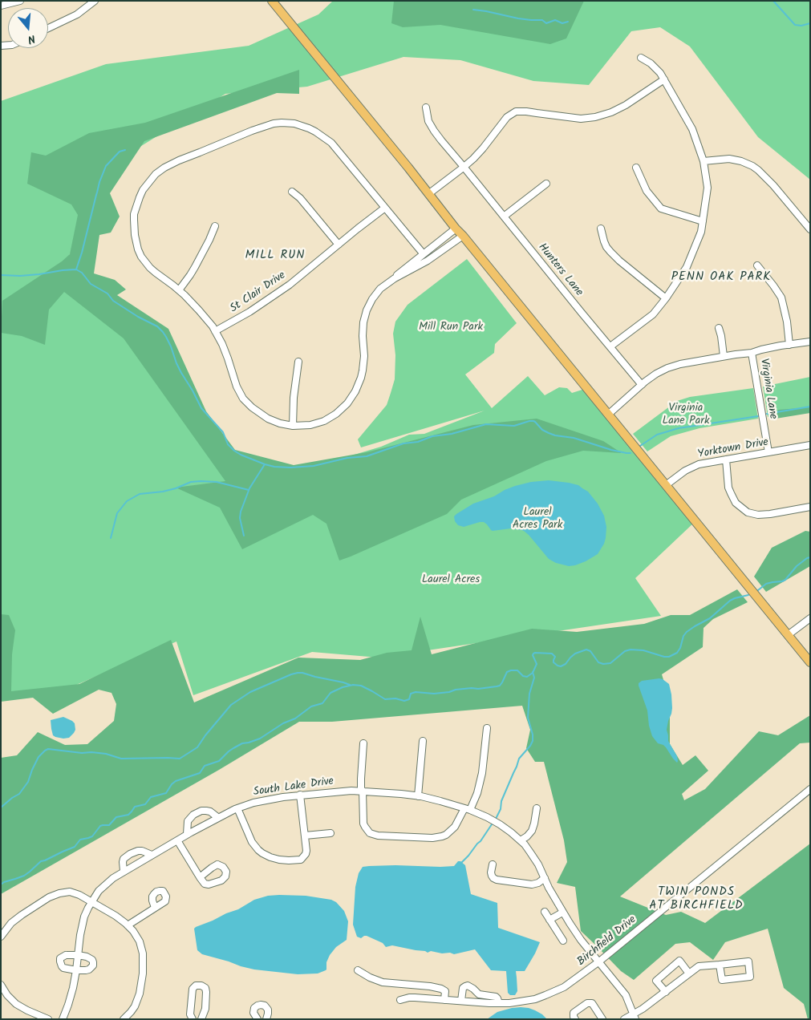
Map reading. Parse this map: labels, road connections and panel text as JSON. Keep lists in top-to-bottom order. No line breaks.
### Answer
{"streets":{"street":["Hunters Lane","St Clair Drive","Virginia Lane","Yorktown Drive","South Lake Drive","Birchfield Drive"]},"crossings":[["Virginia Lane","Yorktown Drive"],["South Lake Drive","Birchfield Drive"]],"districts":["MILL RUN","PENN OAK PARK","TWIN PONDS AT BIRCHFIELD"],"parks":["Mill Run Park","Virginia Lane Park","Laurel Acres Park","Laurel Acres"],"north":"bottom"}
